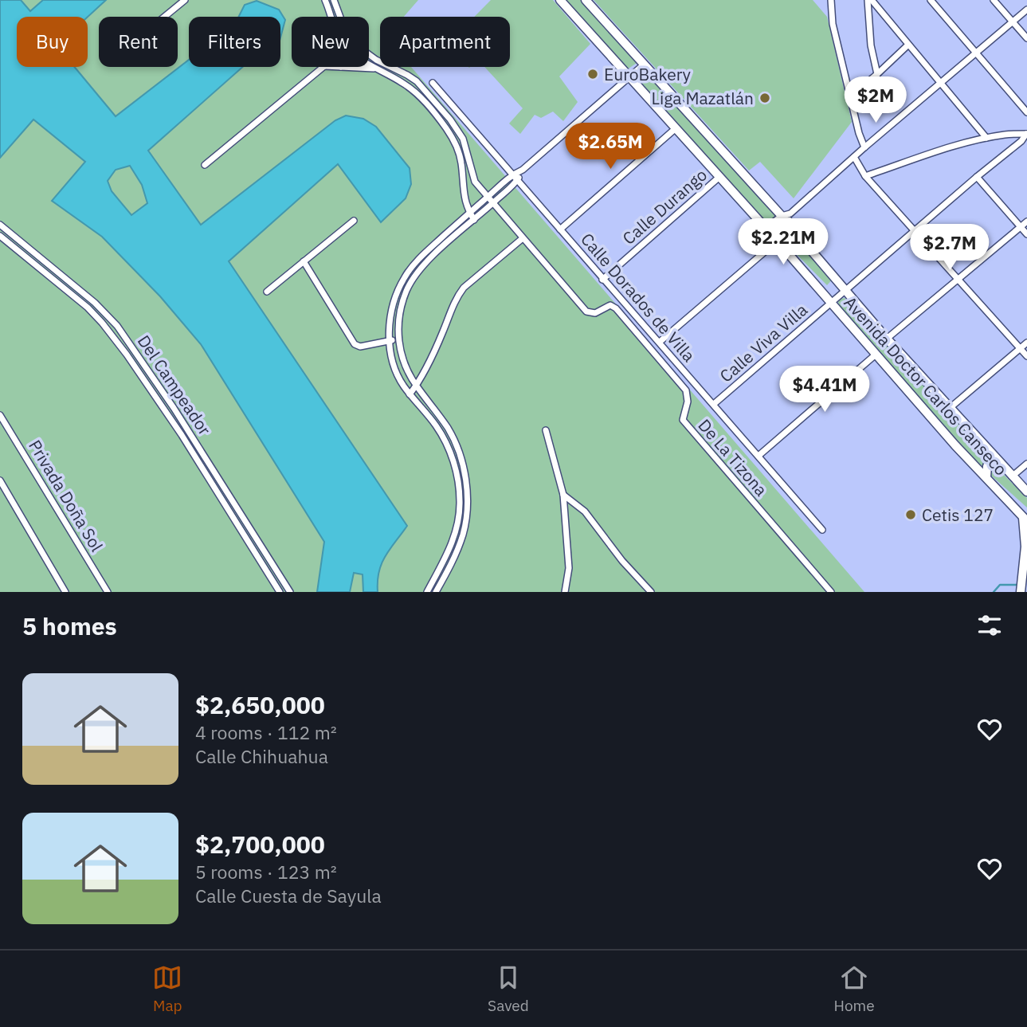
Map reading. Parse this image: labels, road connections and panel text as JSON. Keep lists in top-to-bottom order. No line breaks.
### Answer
{"streets":{"main road":["Avenida Doctor Carlos Canseco"],"street":["Calle Durango","Calle Dorados de Villa","Calle Viva Villa","Del Campeador","De La Tizona","Privada Doña Sol"]},"crossings":[["Calle Durango","Calle Dorados de Villa"],["Calle Durango","Avenida Doctor Carlos Canseco"],["Calle Dorados de Villa","Calle Viva Villa"],["Calle Viva Villa","Avenida Doctor Carlos Canseco"]],"places":["EuroBakery","Liga Mazatlán","Cetis 127"],"page":{"chip":["Buy","Rent","Filters","New","Apartment"],"price":["$2M","$2.65M","$2.21M","$2.7M","$4.41M"],"heading":"5 homes","list":[{"name":"$2,650,000","note":"4 rooms · 112 m² · Calle Chihuahua"},{"name":"$2,700,000","note":"5 rooms · 123 m² · Calle Cuesta de Sayula"}],"tabs":["Map","Saved","Home"]}}
